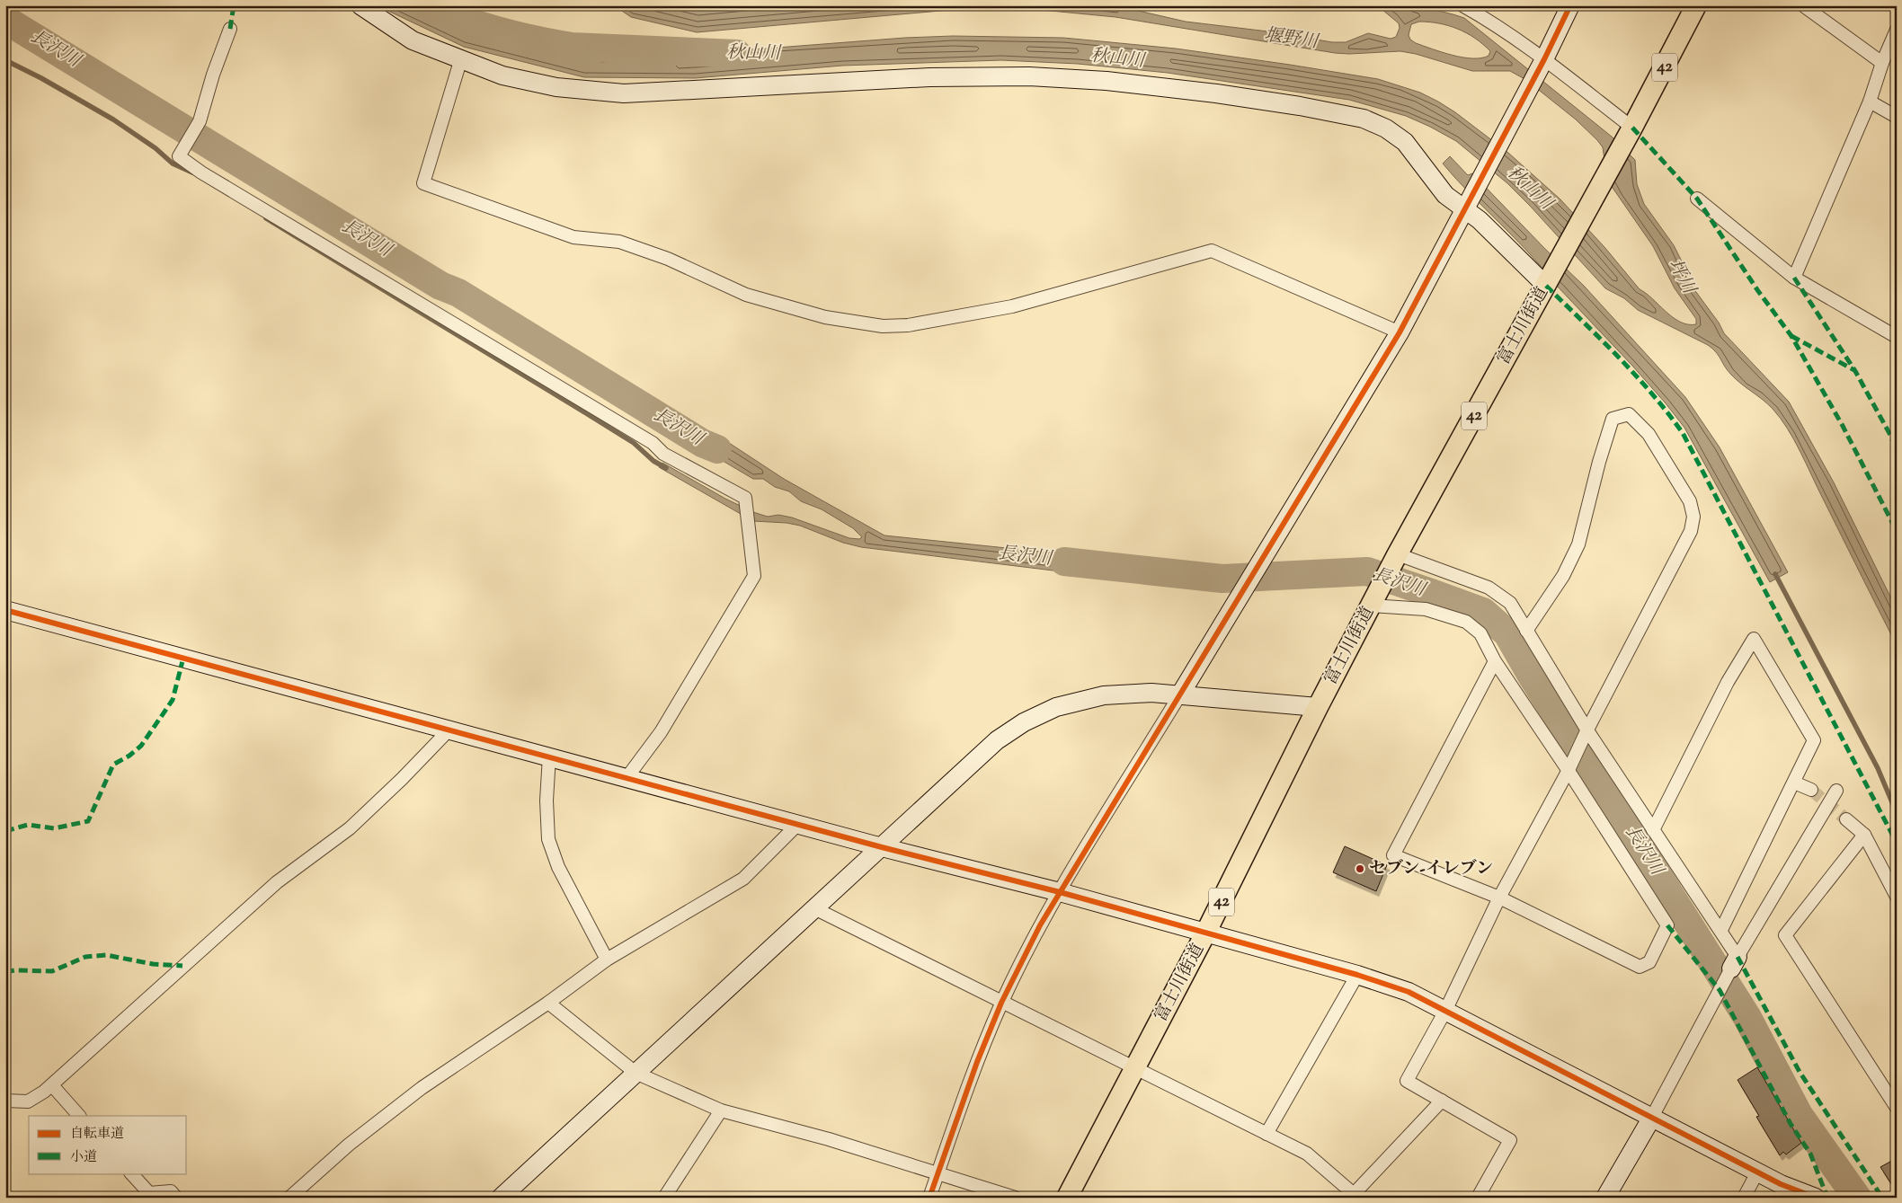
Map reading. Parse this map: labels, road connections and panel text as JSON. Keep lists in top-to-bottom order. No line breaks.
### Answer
{"streets":{"main road":["42","富士川街道"]},"water":["堰野川","長沢川","秋山川","坪川"],"places":["セブン-イレブン"],"legend":["自転車道","小道"]}
